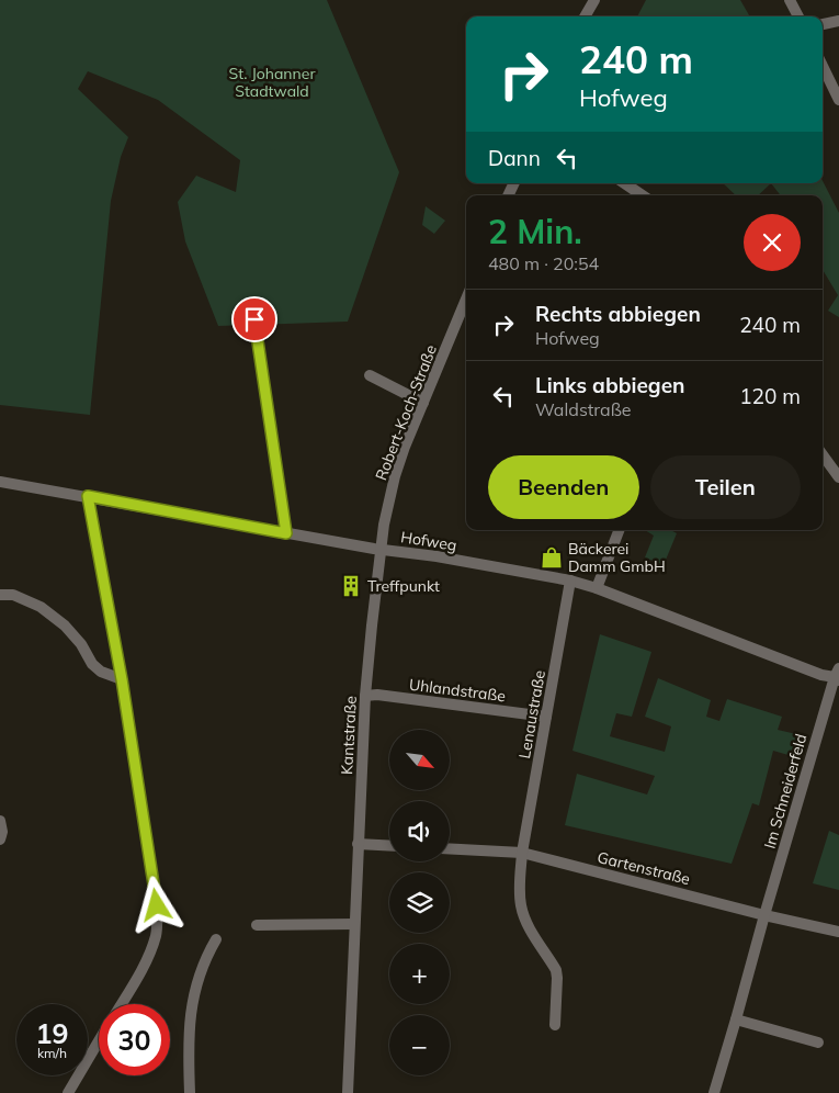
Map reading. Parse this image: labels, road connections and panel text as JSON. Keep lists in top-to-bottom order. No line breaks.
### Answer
{"streets":{"street":["Robert-Koch-Straße","Hofweg","Uhlandstraße","Lenaustraße","Kantstraße","Im Schneiderfeld","Gartenstraße"]},"crossings":[["Robert-Koch-Straße","Hofweg"],["Robert-Koch-Straße","Kantstraße"],["Hofweg","Lenaustraße"],["Hofweg","Kantstraße"],["Hofweg","Im Schneiderfeld"],["Uhlandstraße","Lenaustraße"],["Uhlandstraße","Kantstraße"],["Lenaustraße","Gartenstraße"],["Im Schneiderfeld","Gartenstraße"]],"parks":["St. Johanner Stadtwald"],"places":{"shop":["Bäckerei Damm GmbH"],"building":["Treffpunkt"]},"north":"bottom right","page":{"turn":["240 m","Hofweg"],"then":"Dann","heading":["2 Min.","480 m · 20:54"],"list":[{"name":"Rechts abbiegen","note":"Hofweg","value":"240 m"},{"name":"Links abbiegen","note":"Waldstraße","value":"120 m"}],"buttons":["Beenden","Teilen"],"map_buttons":["+","−"],"speed":"19 km/h","limit":"30"}}
